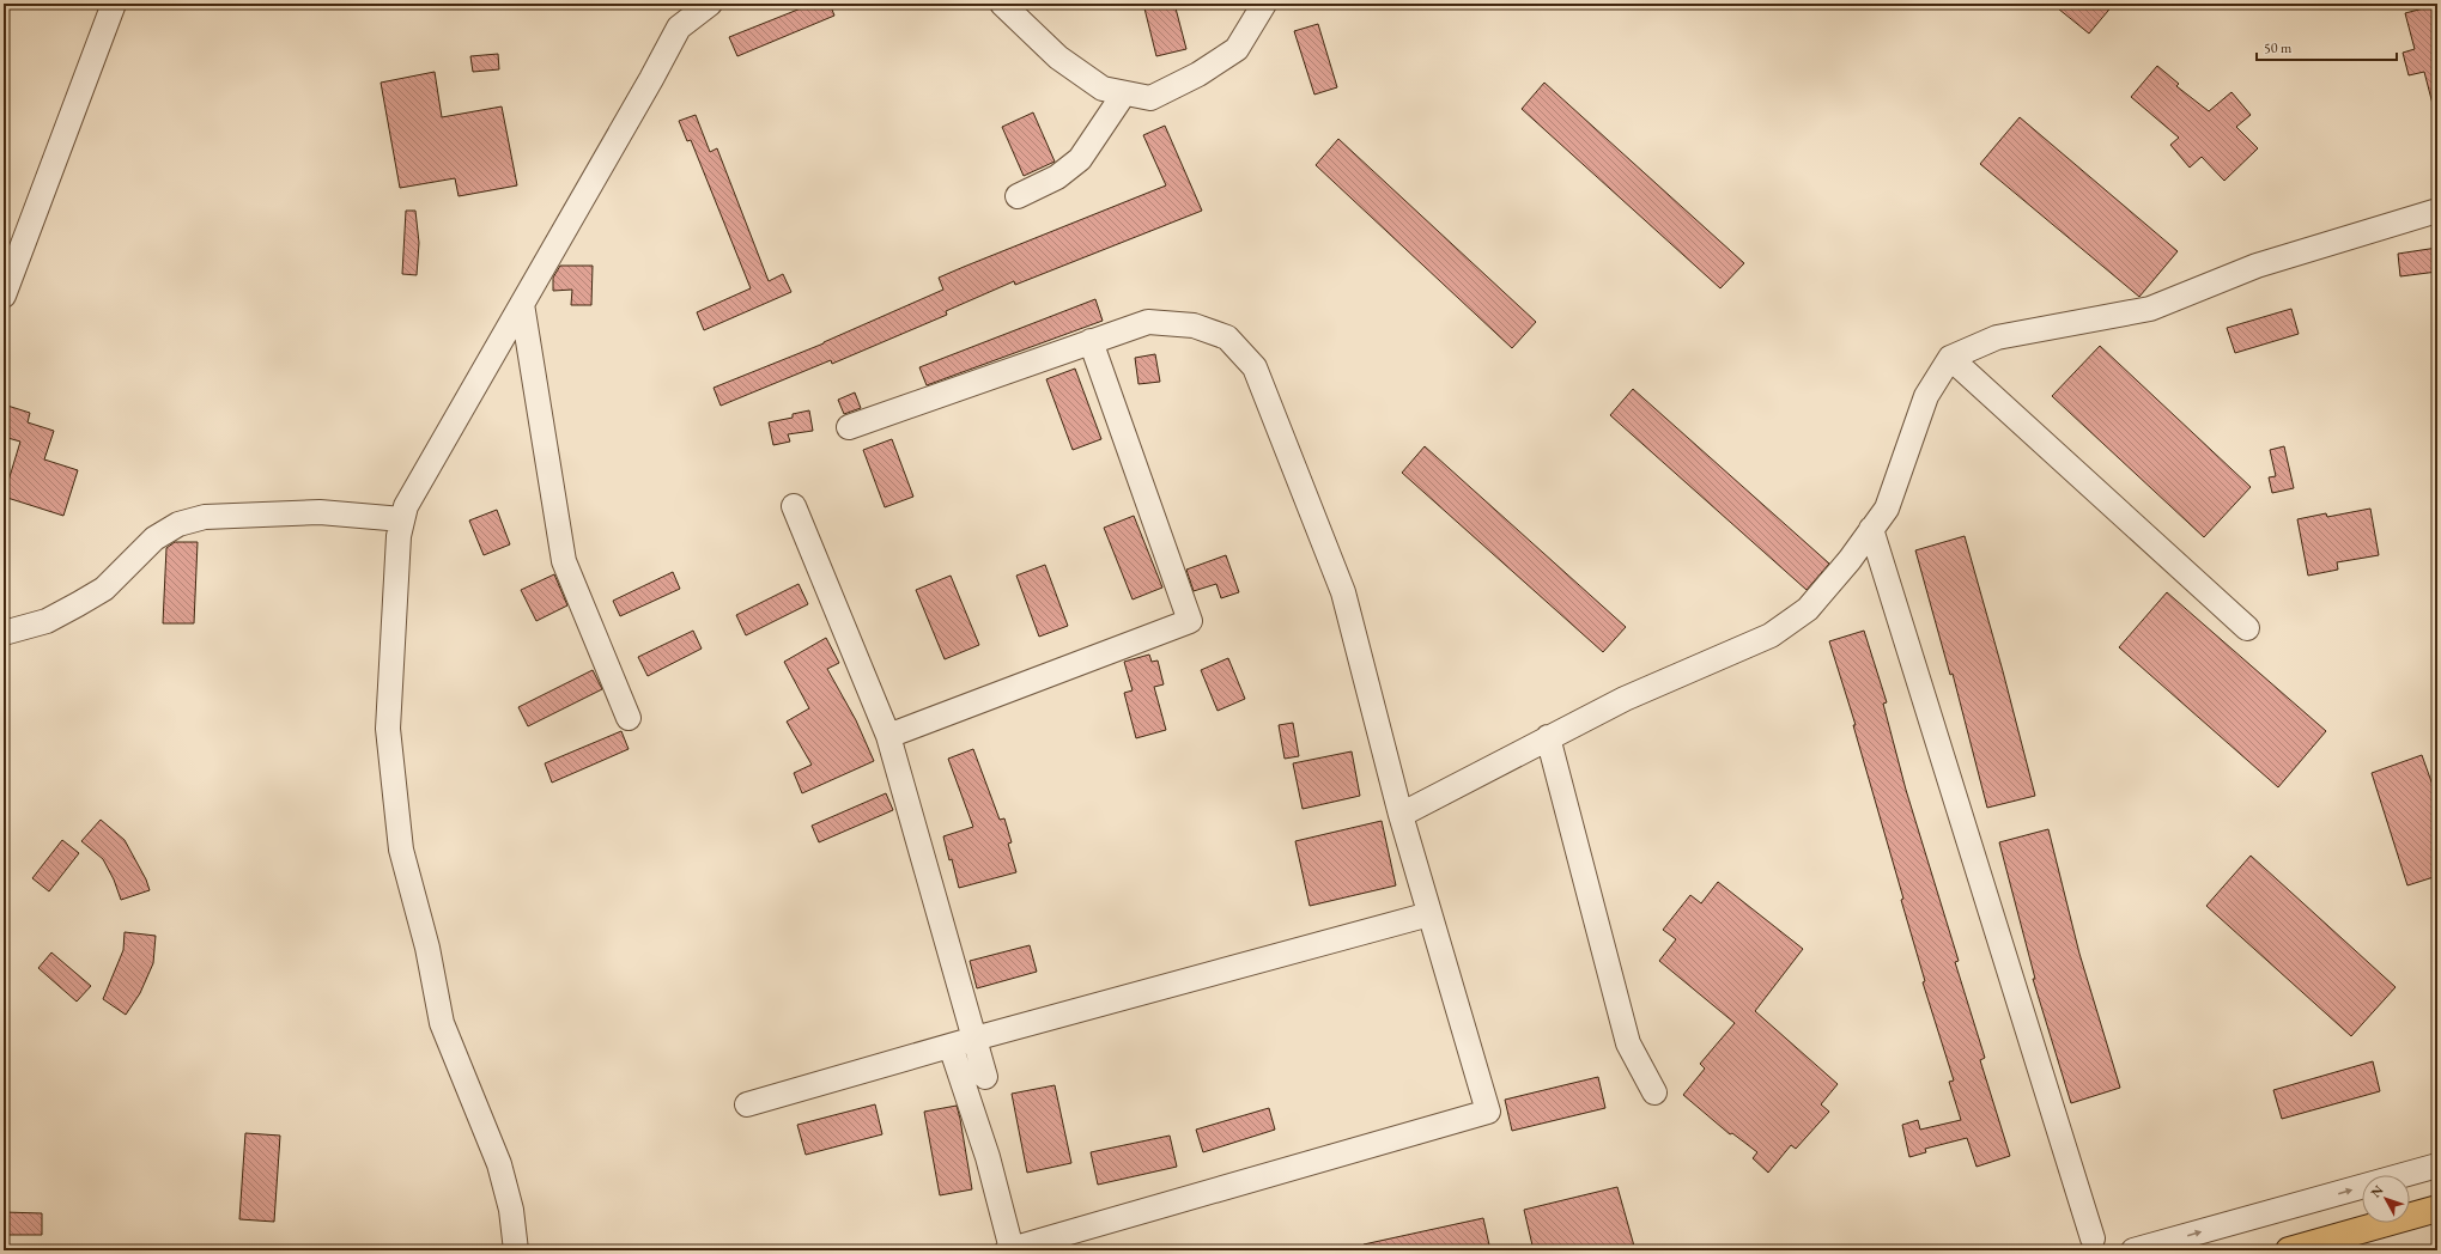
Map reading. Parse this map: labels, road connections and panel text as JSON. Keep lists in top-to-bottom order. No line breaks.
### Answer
{"scale_bar":"50 m","north":"top left"}
